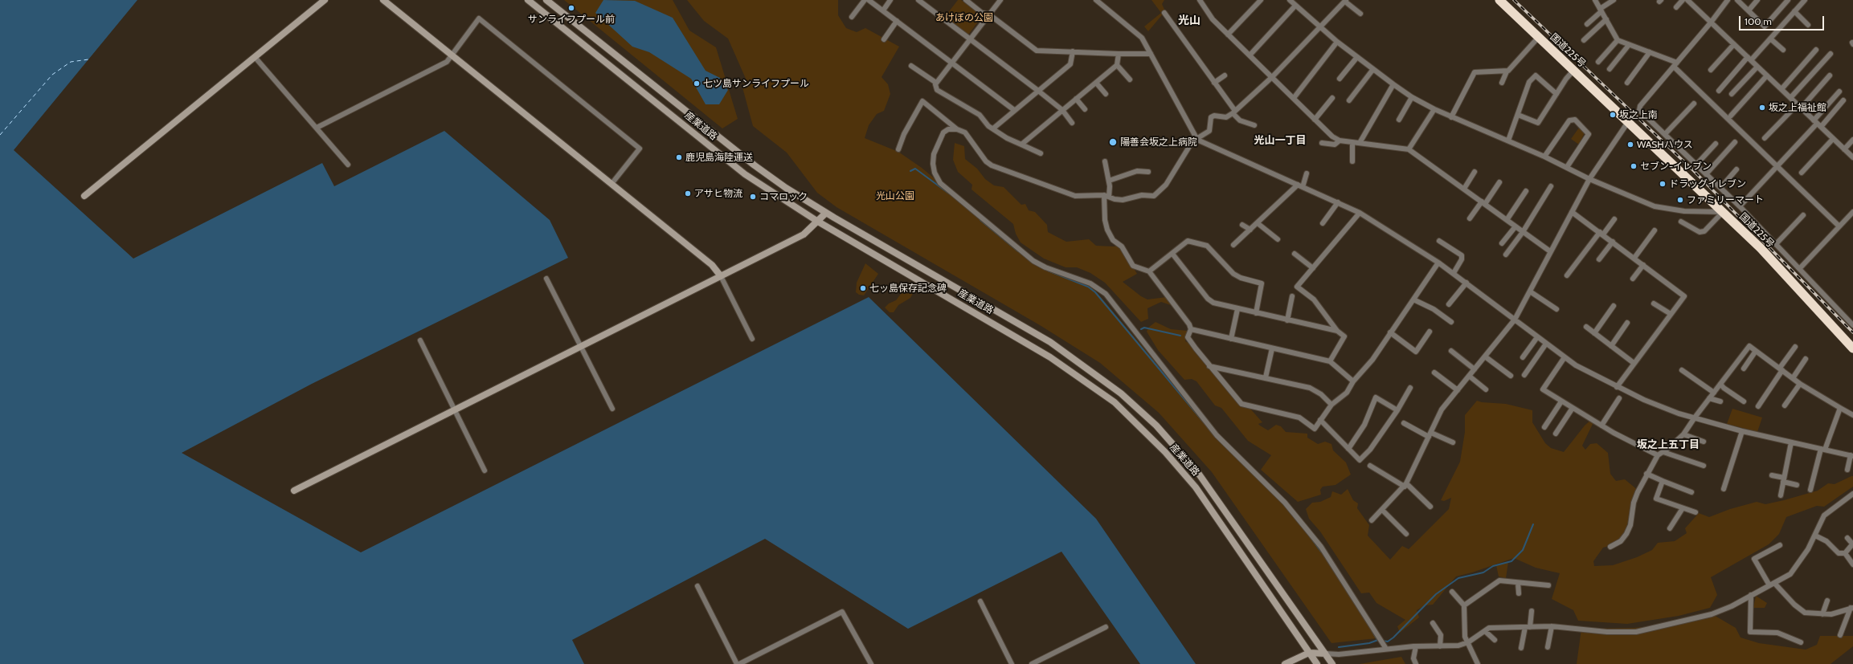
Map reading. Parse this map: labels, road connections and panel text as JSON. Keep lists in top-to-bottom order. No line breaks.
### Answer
{"streets":{"highway":["国道225号"],"main road":["産業道路"]},"districts":["光山","光山一丁目","坂之上五丁目"],"parks":["あけぼの公園","光山公園"],"places":["サンライフプール前","七ツ島サンライフプール","坂之上福祉館","坂之上南","陽善会坂之上病院","WASHハウス","鹿児島海陸運送","セブン-イレブン","ドラッグイレブン","アサヒ物流","コマロック","ファミリーマート","七ッ島保存記念碑"],"scale_bar":"100 m"}
